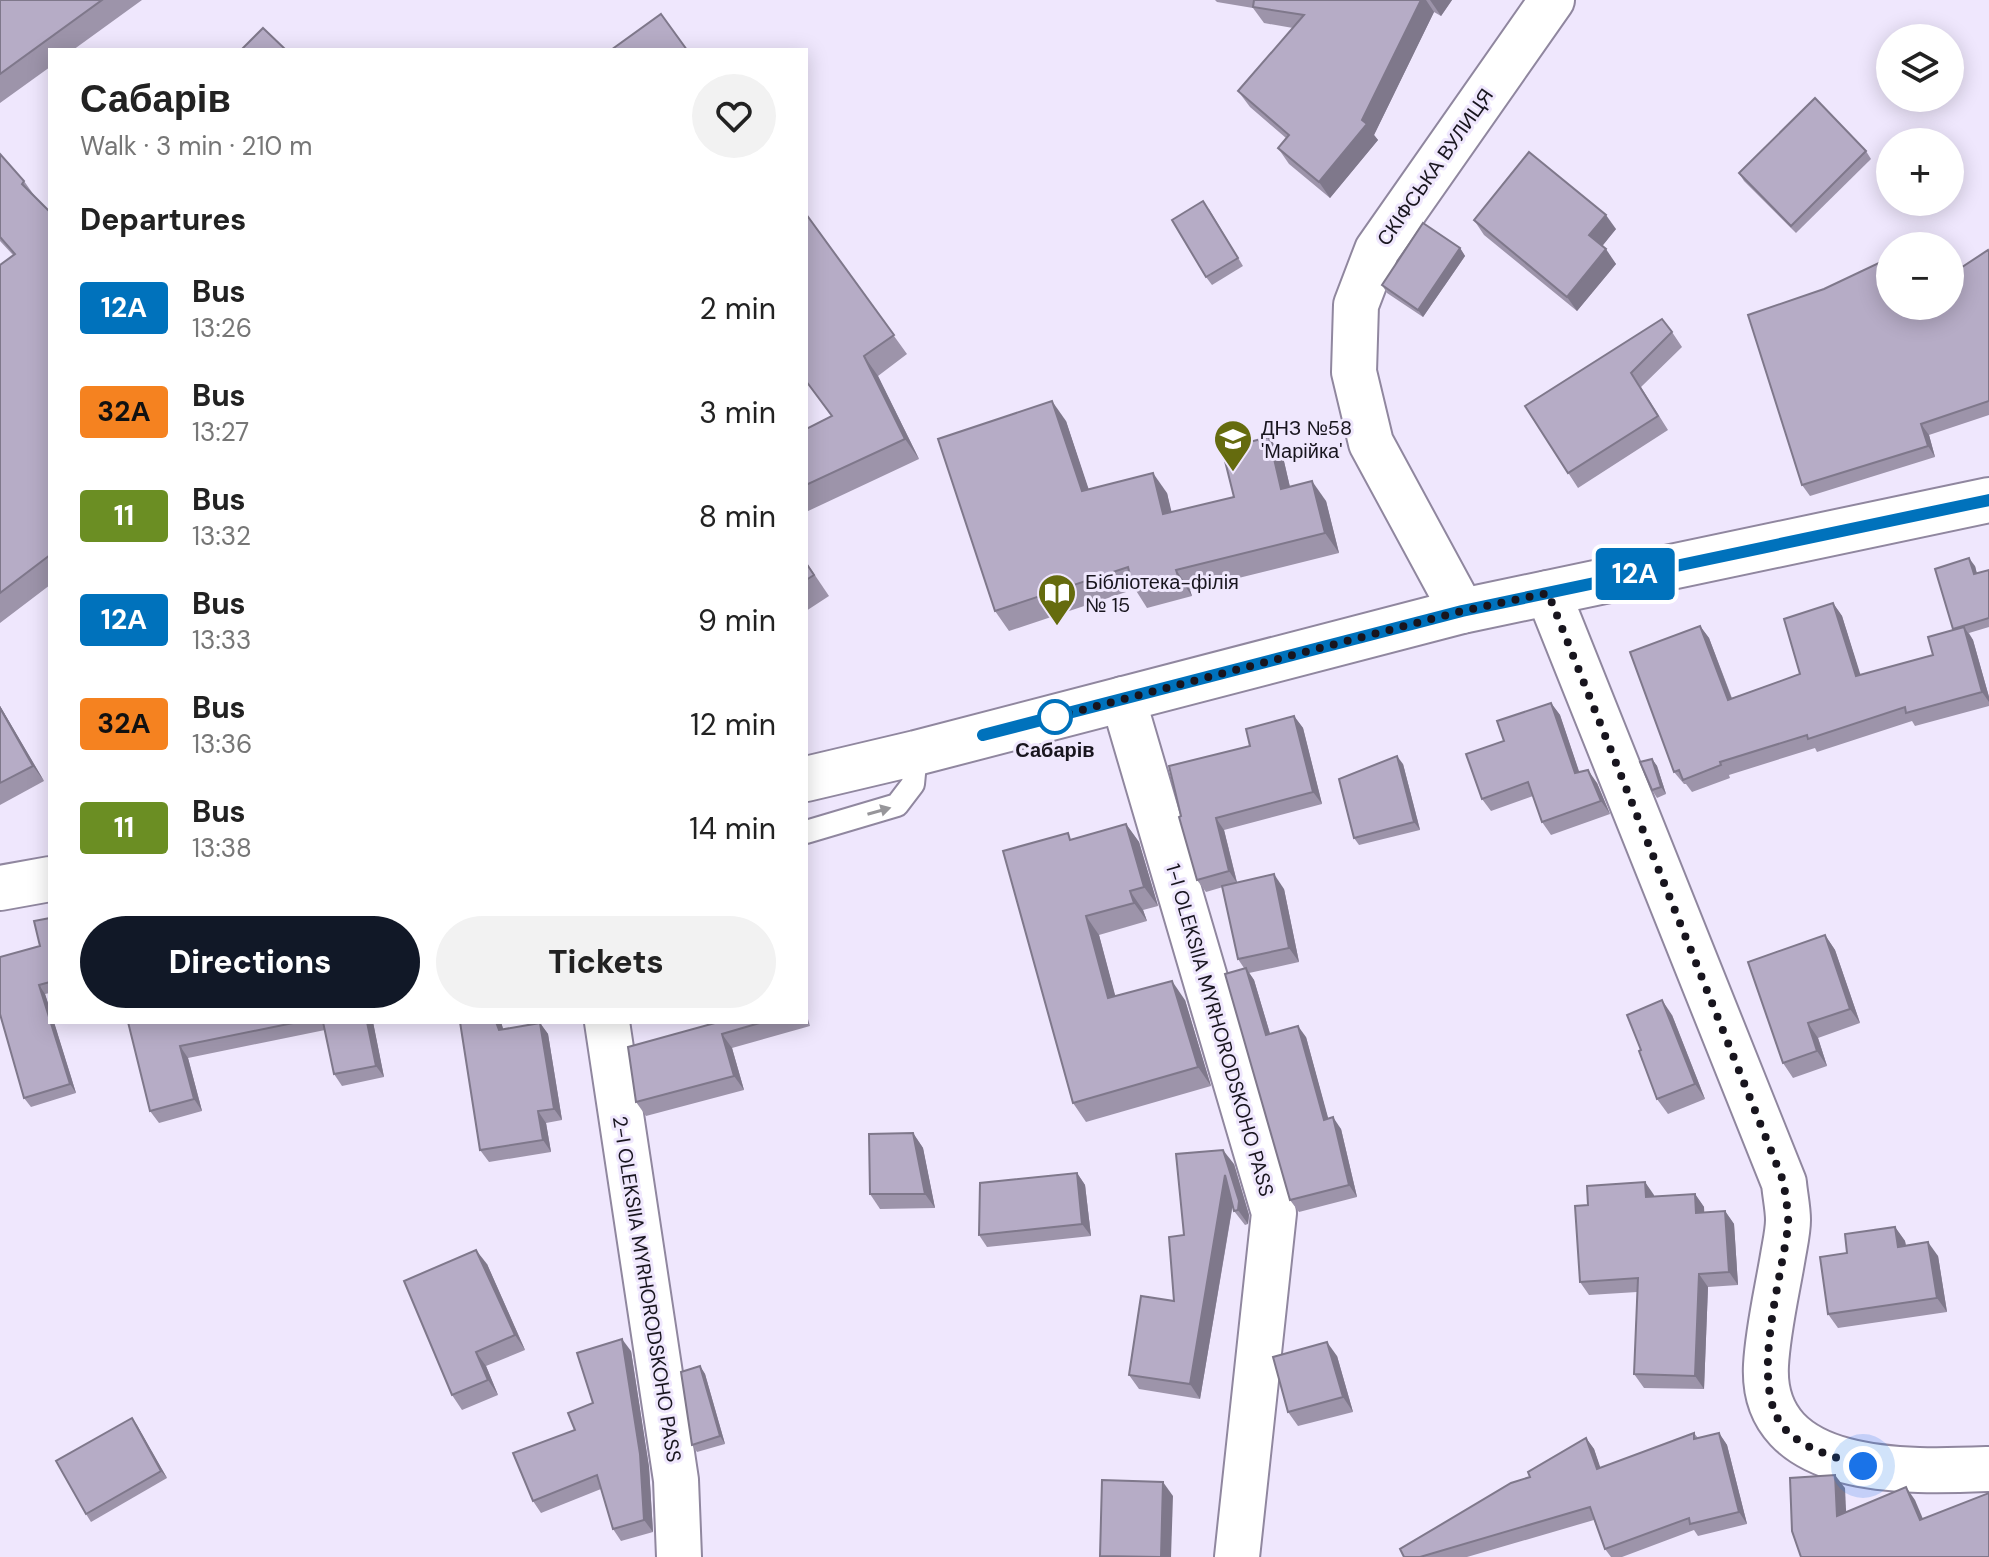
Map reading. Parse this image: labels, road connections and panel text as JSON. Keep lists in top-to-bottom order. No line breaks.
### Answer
{"streets":{"street":["СКІФСЬКА ВУЛИЦЯ","1-I OLEKSIIA MYRHORODSKOHO PASS","2-I OLEKSIIA MYRHORODSKOHO PASS"]},"places":{"school or university":["ДНЗ №58 'Марійка'"],"library":["Бібліотека-філія № 15"],"other":["Сабарів"]},"lines":["bus line 12А"],"page":{"on_map":"12А","map_buttons":["+","−"],"heading":[["Сабарів","Walk · 3 min · 210 m"],"Departures"],"list":[{"mark":"12А","name":"Bus","note":"13:26","value":"2 min"},{"mark":"32А","name":"Bus","note":"13:27","value":"3 min"},{"mark":"11","name":"Bus","note":"13:32","value":"8 min"},{"mark":"12А","name":"Bus","note":"13:33","value":"9 min"},{"mark":"32А","name":"Bus","note":"13:36","value":"12 min"},{"mark":"11","name":"Bus","note":"13:38","value":"14 min"}],"buttons":["Directions","Tickets"]}}
